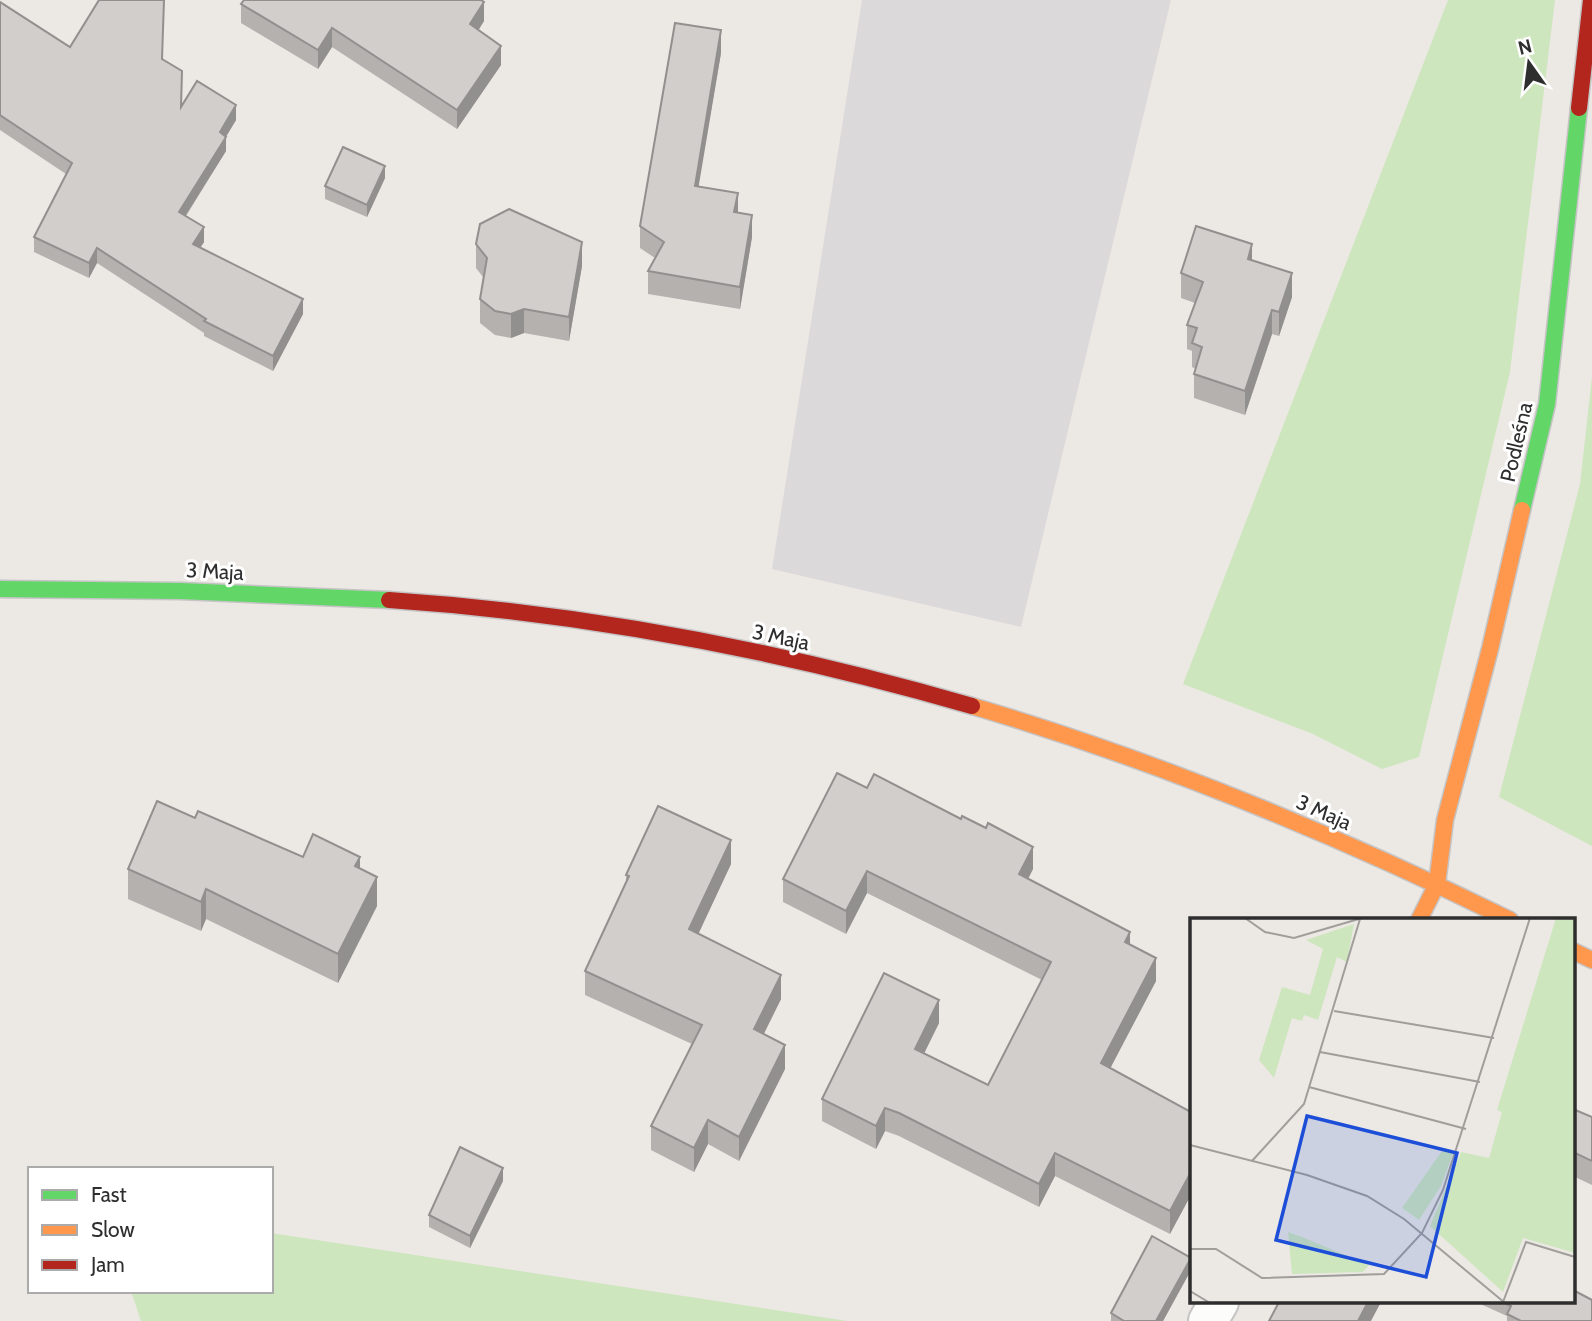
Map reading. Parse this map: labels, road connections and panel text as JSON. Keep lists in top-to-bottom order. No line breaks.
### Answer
{"streets":{"street":["Podleśna","3 Maja"]},"crossings":[["Podleśna","3 Maja"]],"legend":["Fast","Slow","Jam"],"north":"top"}
